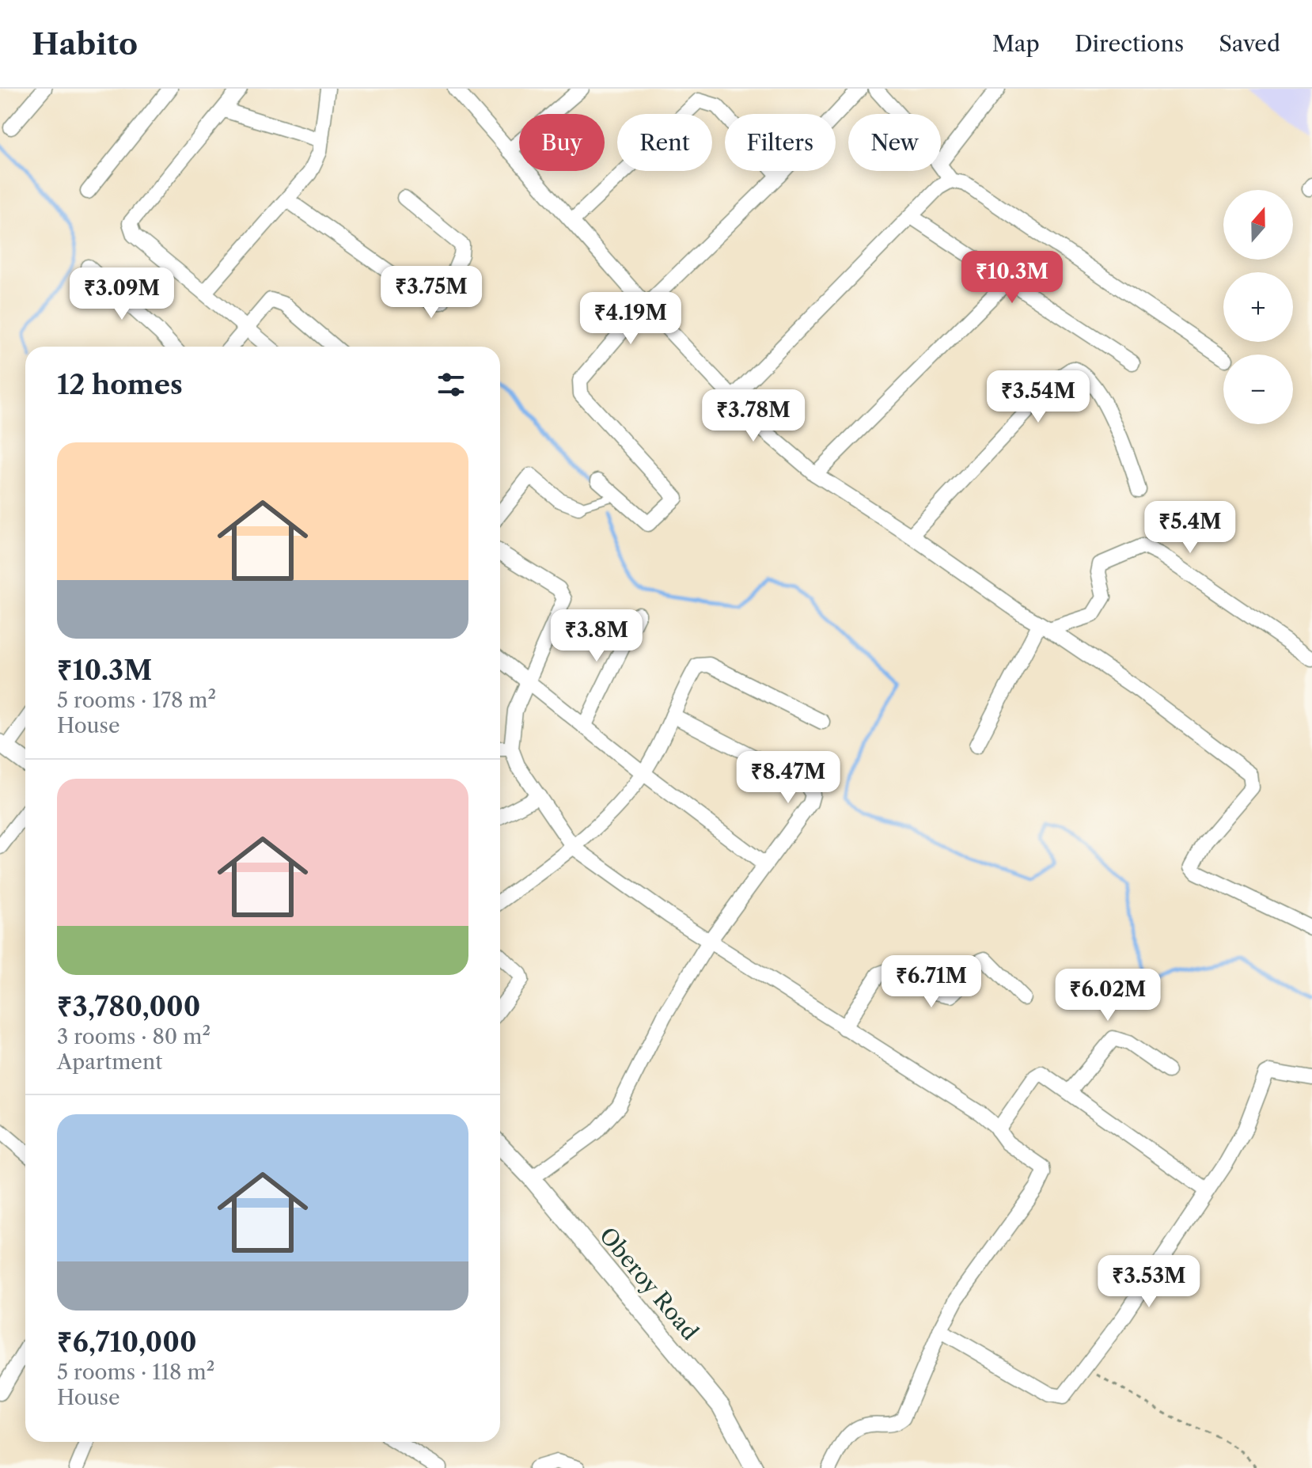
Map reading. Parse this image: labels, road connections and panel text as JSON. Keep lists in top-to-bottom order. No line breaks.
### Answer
{"streets":{"street":["Oberoy Road"]},"north":"top","page":{"header":"Habito","nav":["Map","Directions","Saved"],"chip":["Buy","Rent","Filters","New"],"map_buttons":["+","−"],"price":["₹10.3M","₹3.75M","₹3.09M","₹4.19M","₹3.54M","₹3.78M","₹5.4M","₹3.8M","₹8.47M","₹6.71M","₹6.02M","₹3.53M"],"heading":"12 homes","list":[{"name":"₹10.3M","note":"5 rooms · 178 m² · House"},{"name":"₹3,780,000","note":"3 rooms · 80 m² · Apartment"},{"name":"₹6,710,000","note":"5 rooms · 118 m² · House"}]}}
